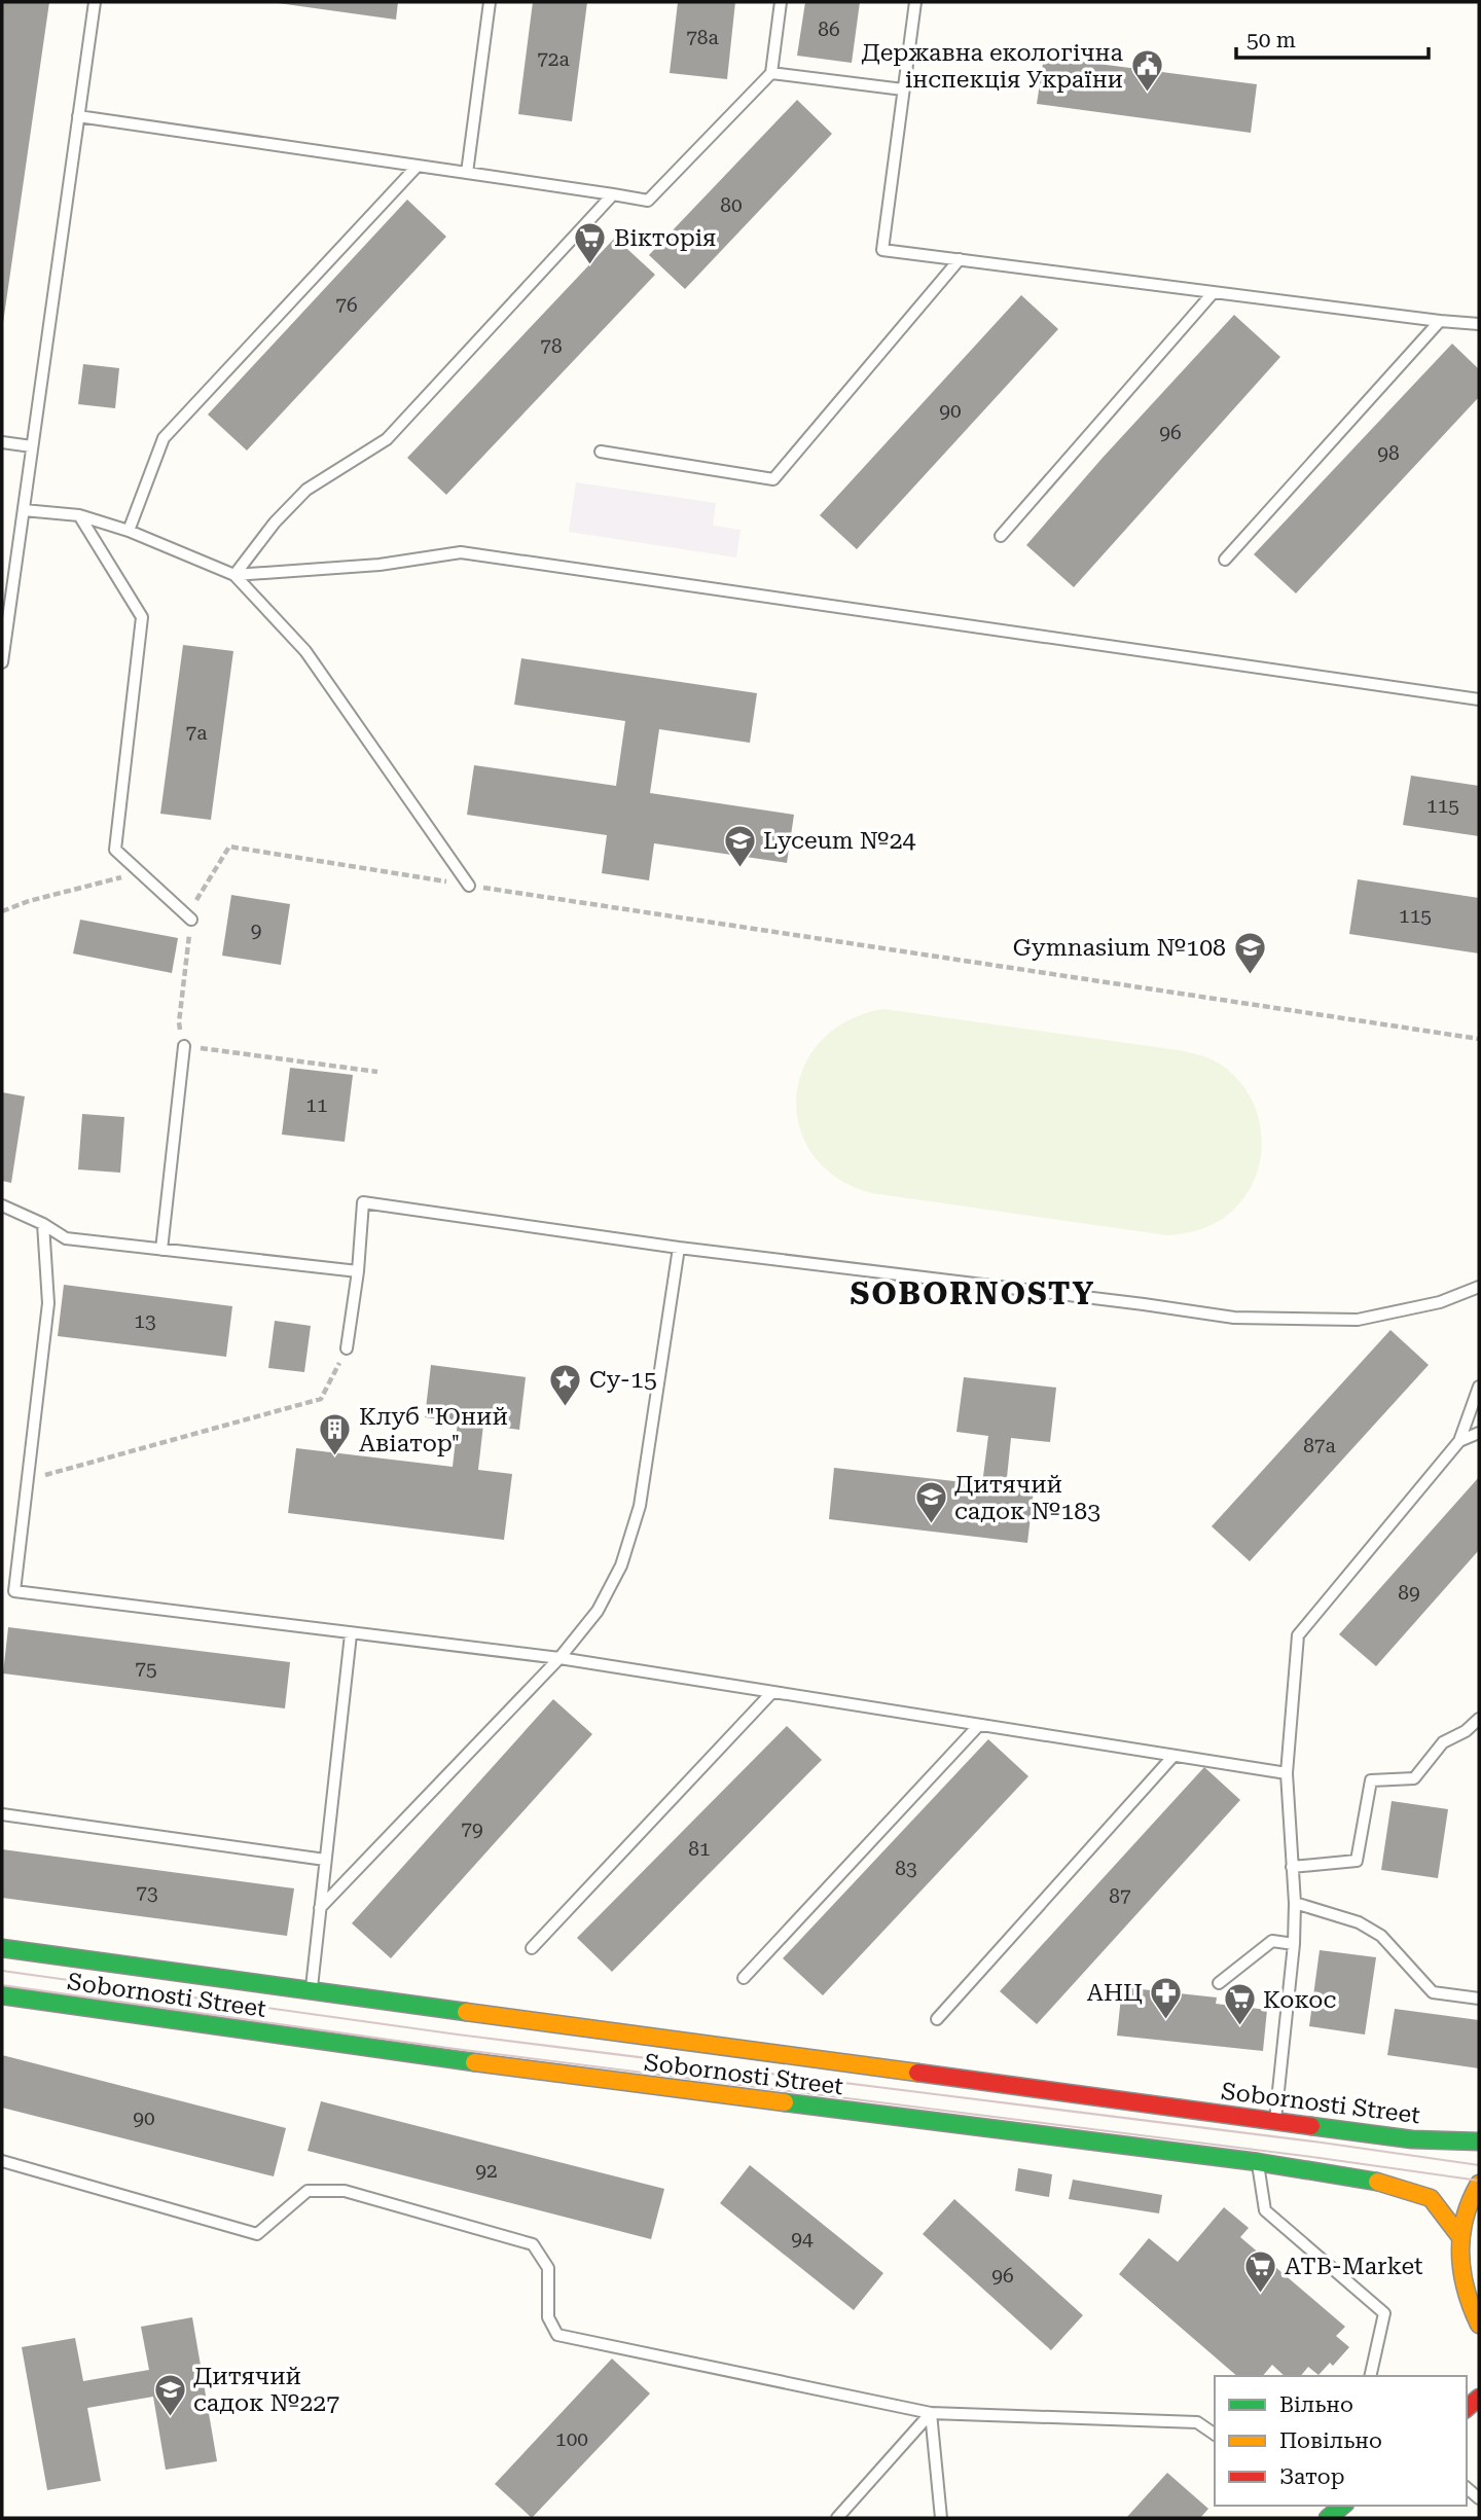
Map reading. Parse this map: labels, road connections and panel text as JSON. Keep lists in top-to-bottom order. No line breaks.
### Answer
{"streets":{"main road":["Sobornosti Street"]},"districts":["SOBORNOSTY"],"places":{"public building":["Державна екологічна інспекція України"],"supermarket":["Вікторія","Кокос","ATB-Market"],"school or university":["Lyceum №24","Gymnasium №108","Дитячий садок №183","Дитячий садок №227"],"place":["Су-15"],"building":["Клуб \"Юний Авіатор\""],"pharmacy":["АНЦ"]},"house_numbers":["86","78а","72а","80","76","78","90","96","98","7а","115","115","9","11","13","87а","89","75","79","81","83","73","87","90","92","94","96","100"],"legend":["Вільно","Повільно","Затор"],"scale_bar":"50 m"}
